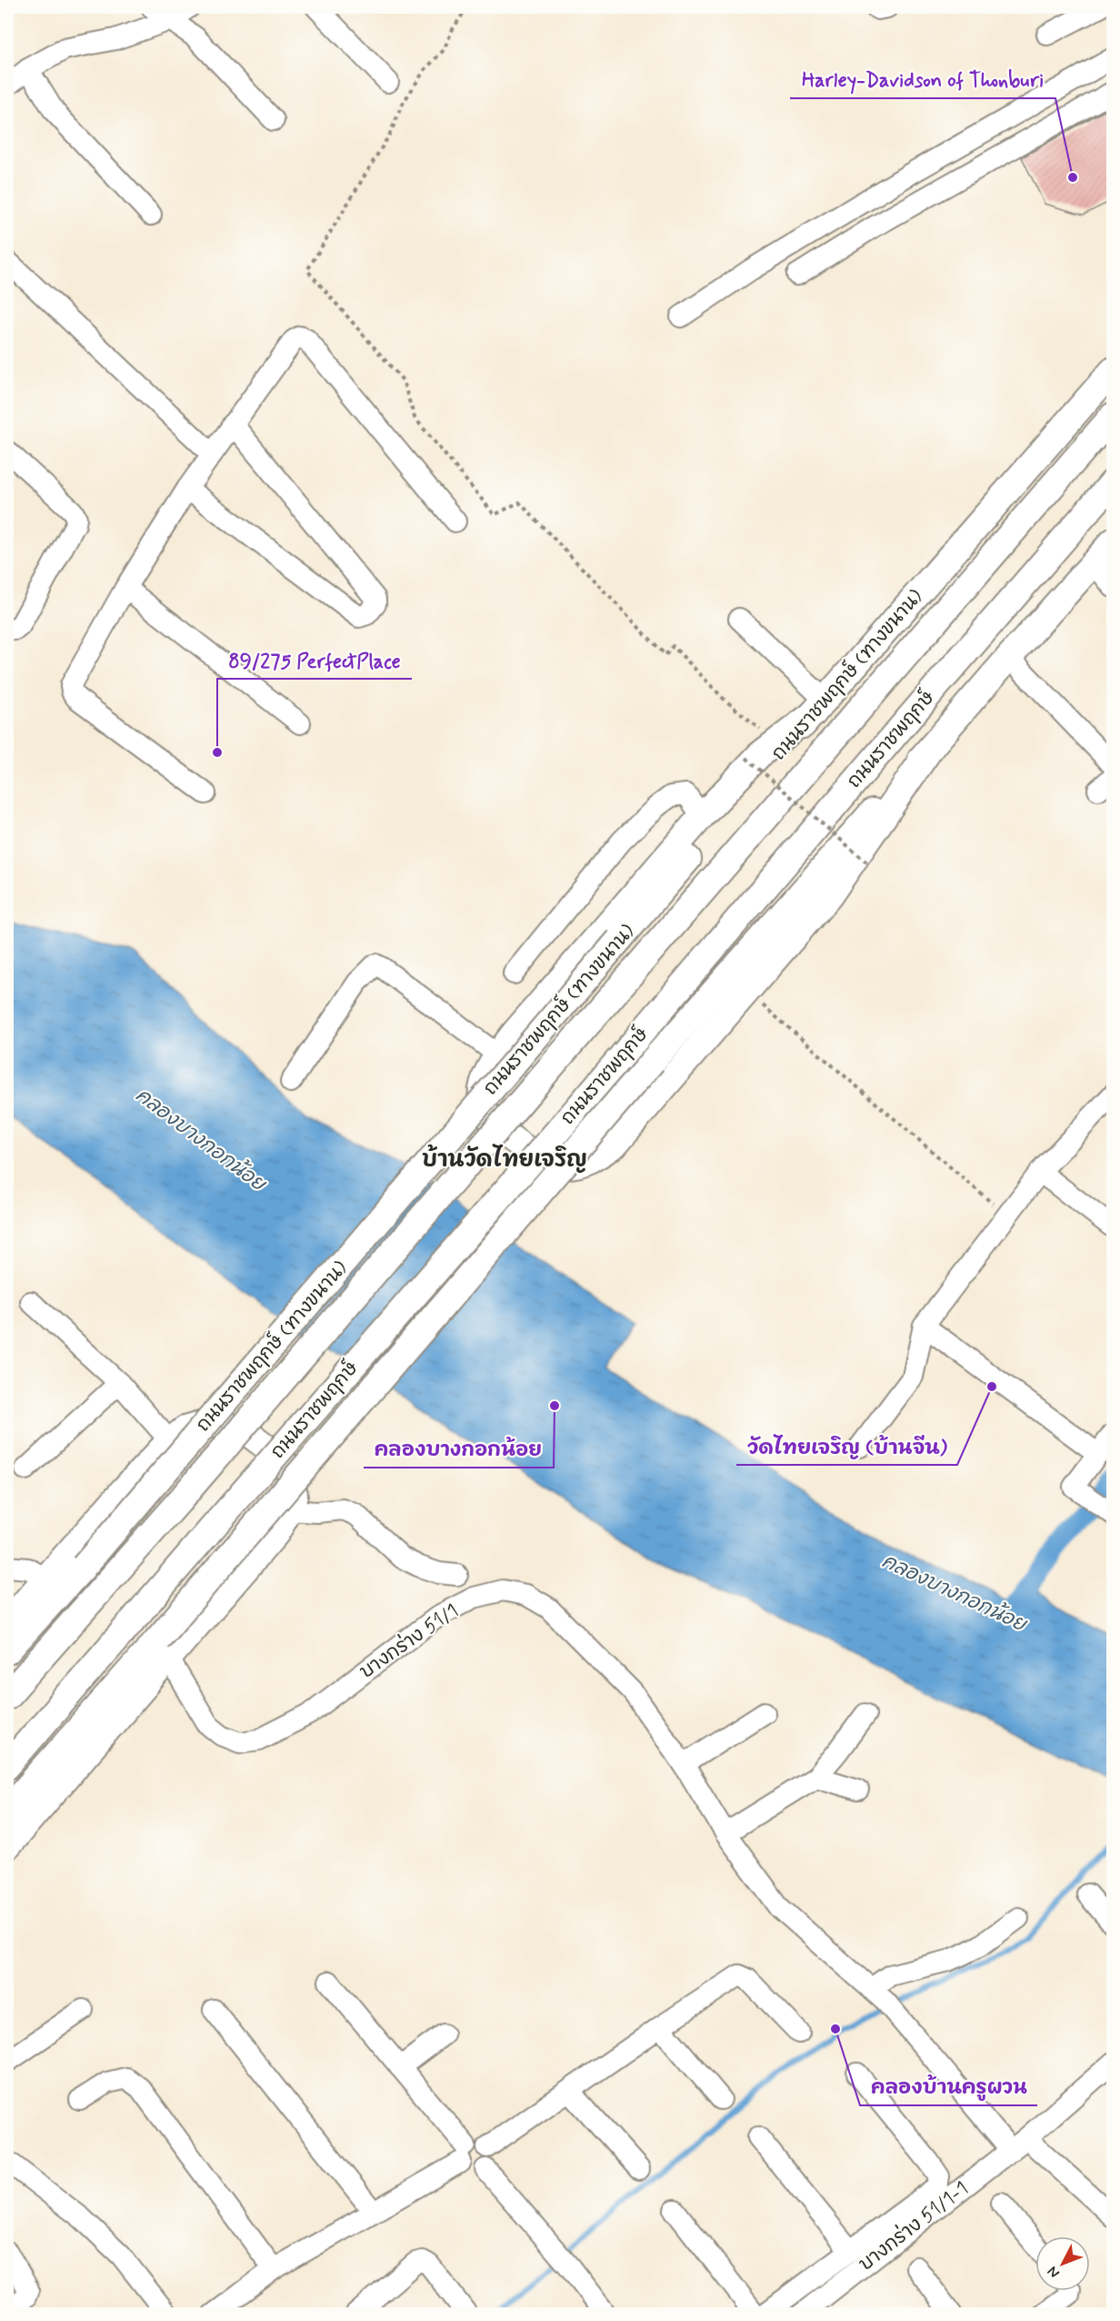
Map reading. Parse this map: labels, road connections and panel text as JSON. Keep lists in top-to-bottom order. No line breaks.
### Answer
{"streets":{"main road":["ถนนราชพฤกษ์ (ทางขนาน)","ถนนราชพฤกษ์"],"street":["บางกร่าง 51/1","บางกร่าง 51/1-1"]},"districts":["บ้านวัดไทยเจริญ"],"water":["คลองบางกอกน้อย"],"places":["Harley-Davidson of Thonburi","89/275 PerfectPlace","วัดไทยเจริญ (บ้านจีน)","คลองบางกอกน้อย","คลองบ้านครูผวน"],"north":"bottom left"}
